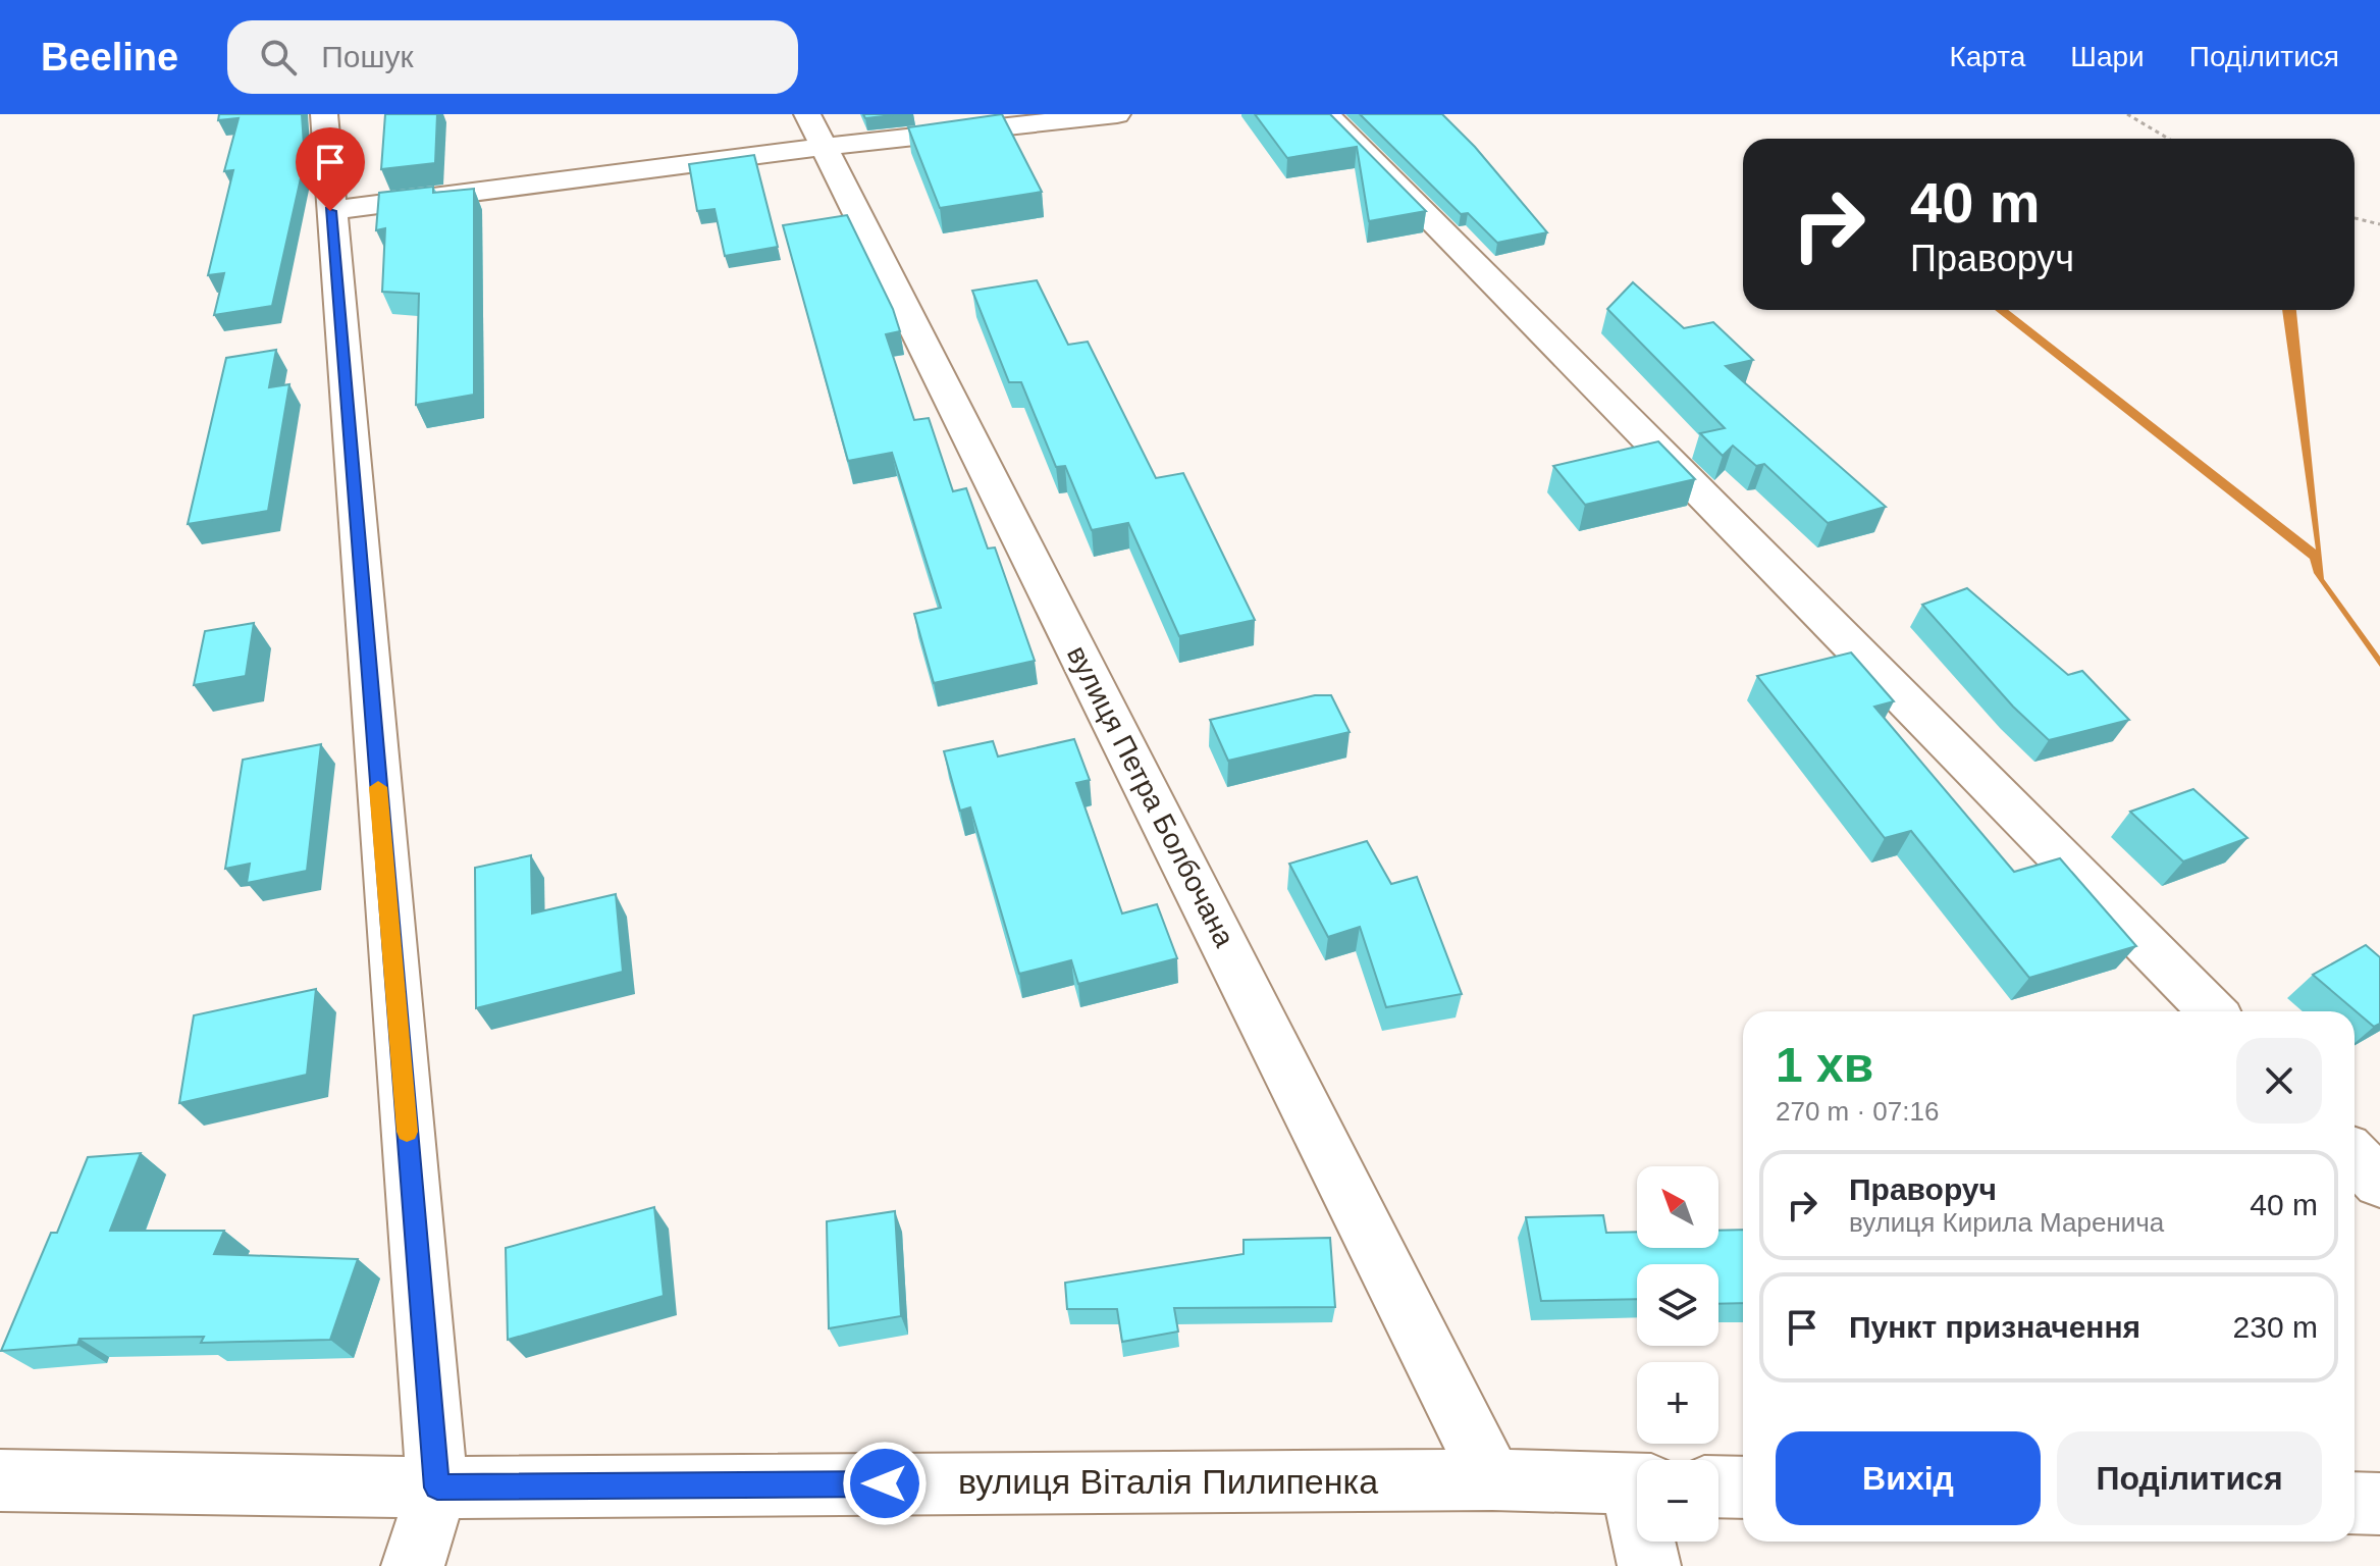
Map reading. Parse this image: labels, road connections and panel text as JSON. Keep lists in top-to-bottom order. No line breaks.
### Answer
{"streets":{"street":["вулиця Петра Болбочана","вулиця Віталія Пилипенка"]},"crossings":[["вулиця Петра Болбочана","вулиця Віталія Пилипенка"]],"north":"top left","page":{"header":"Beeline","search":"Пошук","nav":["Карта","Шари","Поділитися"],"turn":["40 m","Праворуч"],"heading":["1 хв","270 m · 07:16"],"list":[{"name":"Праворуч","note":"вулиця Кирила Маренича","value":"40 m"},{"name":"Пункт призначення","value":"230 m"}],"map_buttons":["+","−"],"buttons":["Вихід","Поділитися"]}}
